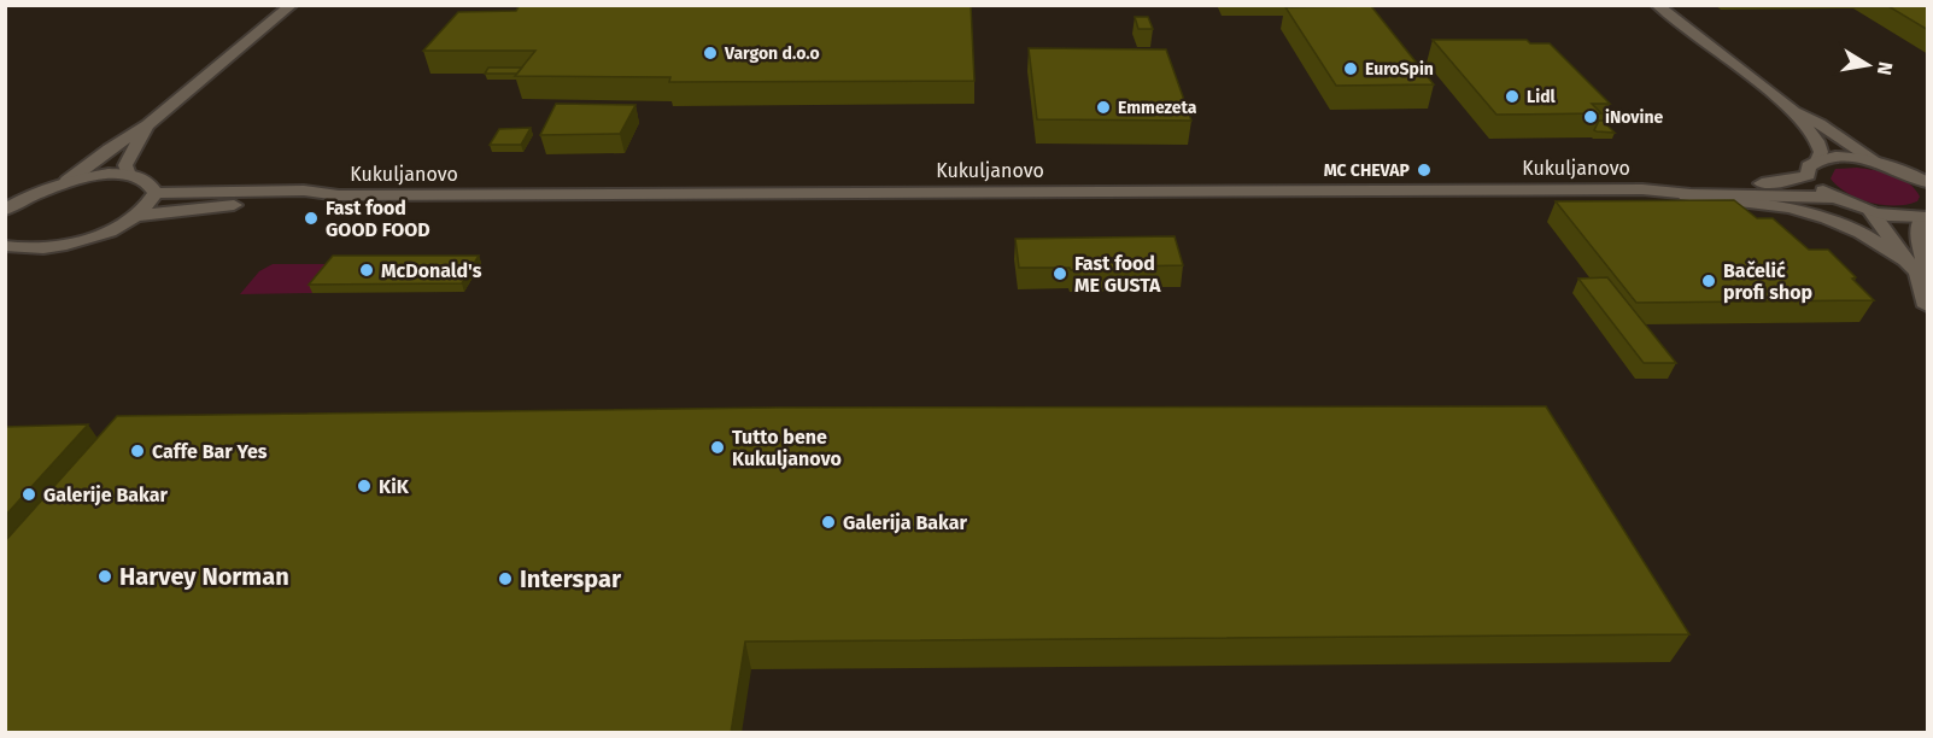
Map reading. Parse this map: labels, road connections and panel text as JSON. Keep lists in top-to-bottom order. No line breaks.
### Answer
{"streets":{"main road":["Kukuljanovo"]},"places":["Vargon d.o.o","EuroSpin","Lidl","Emmezeta","iNovine","MC CHEVAP","Fast food GOOD FOOD","McDonald's","Fast food ME GUSTA","Bačelić profi shop","Tutto bene Kukuljanovo","Caffe Bar Yes","KiK","Galerije Bakar","Galerija Bakar","Harvey Norman","Interspar"],"north":"right"}
